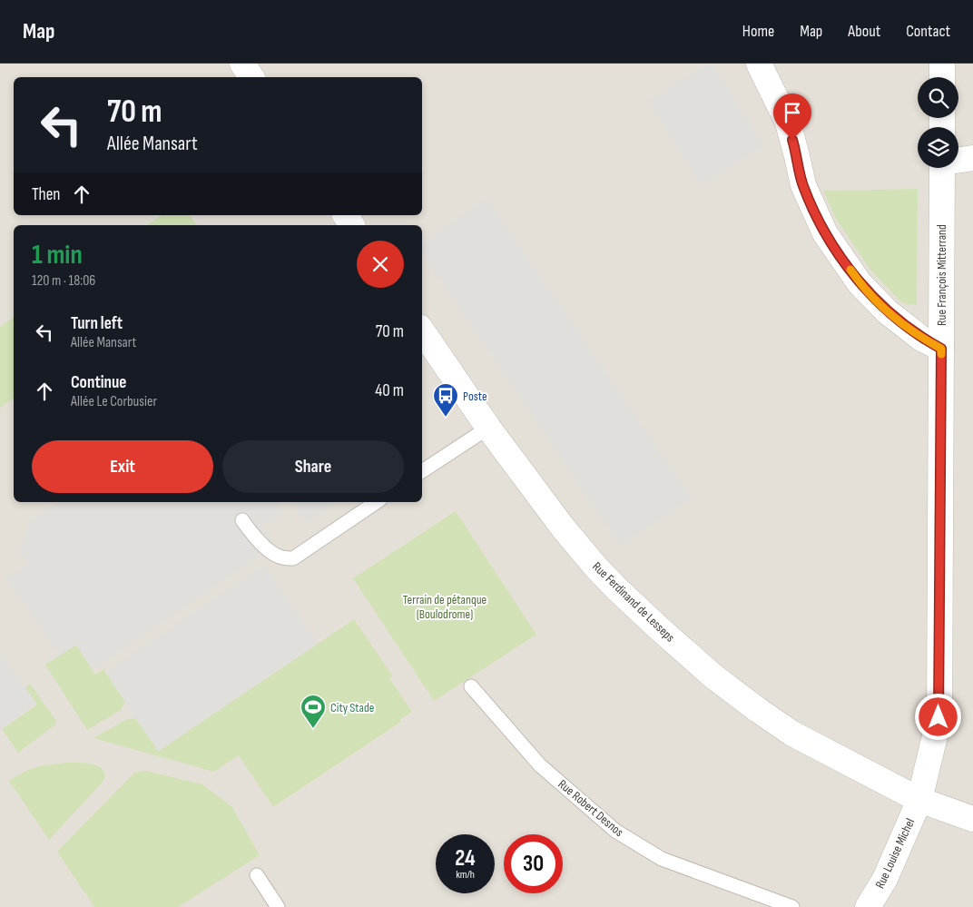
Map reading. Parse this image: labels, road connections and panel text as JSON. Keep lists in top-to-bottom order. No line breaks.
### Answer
{"streets":{"street":["Rue François Mitterrand","Rue Ferdinand de Lesseps","Rue Louise Michel"],"lane":["Rue Robert Desnos"]},"crossings":[["Rue François Mitterrand","Rue Ferdinand de Lesseps"],["Rue François Mitterrand","Rue Louise Michel"],["Rue Ferdinand de Lesseps","Rue Louise Michel"]],"parks":["Terrain de pétanque (Boulodrome)"],"places":{"bus stop":["Poste"],"sports":["City Stade"]},"page":{"header":"Map","nav":["Home","Map","About","Contact"],"turn":["70 m","Allée Mansart"],"then":"Then","heading":["1 min","120 m · 18:06"],"list":[{"name":"Turn left","note":"Allée Mansart","value":"70 m"},{"name":"Continue","note":"Allée Le Corbusier","value":"40 m"}],"buttons":["Exit","Share"],"speed":"24 km/h","limit":"30"}}
